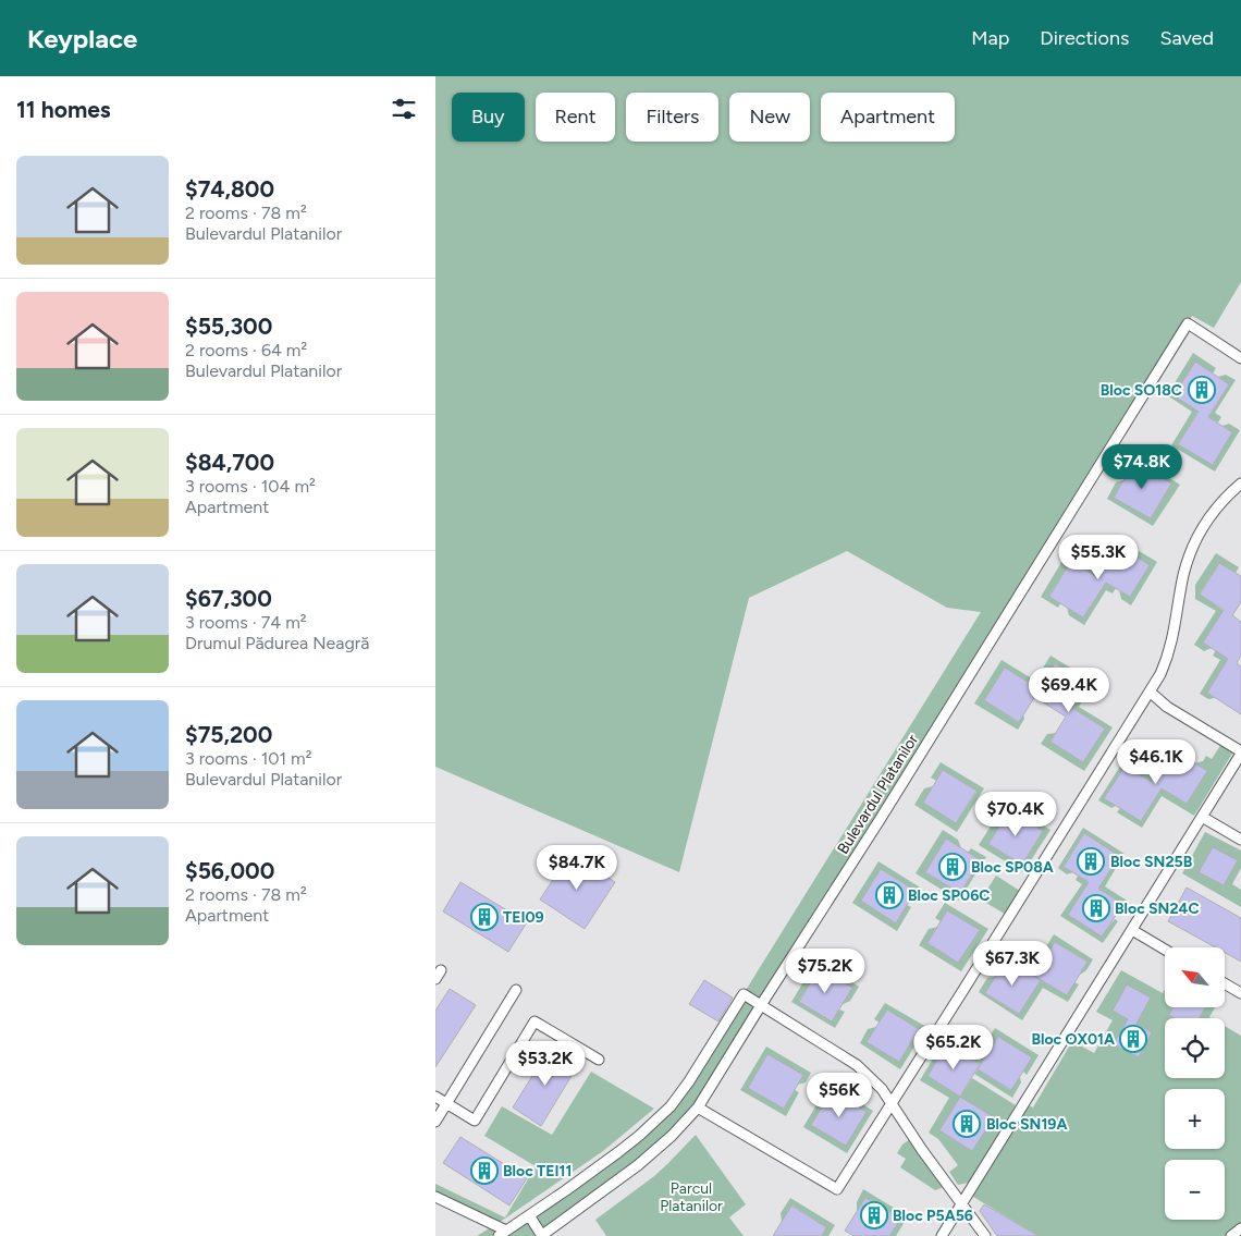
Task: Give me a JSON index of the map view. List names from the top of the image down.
{
  "streets": {
    "street": ["Bulevardul Platanilor"]
  },
  "parks": ["Parcul Platanilor"],
  "places": {
    "building": [
      "Bloc SO18C",
      "Bloc SN25B",
      "Bloc SP08A",
      "Bloc SP06C",
      "Bloc SN24C",
      "TEI09",
      "Bloc OX01A",
      "Bloc SN19A",
      "Bloc TEI11",
      "Bloc P5A56"
    ]
  },
  "north": "top left",
  "page": {
    "header": "Keyplace",
    "nav": ["Map", "Directions", "Saved"],
    "heading": "11 homes",
    "chip": [
      "Buy",
      "Rent",
      "Filters",
      "New",
      "Apartment"
    ],
    "list": [
      {
        "name": "$74,800",
        "note": "2 rooms · 78 m² · Bulevardul Platanilor"
      },
      {
        "name": "$55,300",
        "note": "2 rooms · 64 m² · Bulevardul Platanilor"
      },
      {
        "name": "$84,700",
        "note": "3 rooms · 104 m² · Apartment"
      },
      {
        "name": "$67,300",
        "note": "3 rooms · 74 m² · Drumul Pădurea Neagră"
      },
      {
        "name": "$75,200",
        "note": "3 rooms · 101 m² · Bulevardul Platanilor"
      },
      {
        "name": "$56,000",
        "note": "2 rooms · 78 m² · Apartment"
      }
    ],
    "price": [
      "$74.8K",
      "$55.3K",
      "$69.4K",
      "$46.1K",
      "$70.4K",
      "$84.7K",
      "$67.3K",
      "$75.2K",
      "$65.2K",
      "$53.2K",
      "$56K"
    ],
    "map_buttons": ["+", "−"]
  }
}
